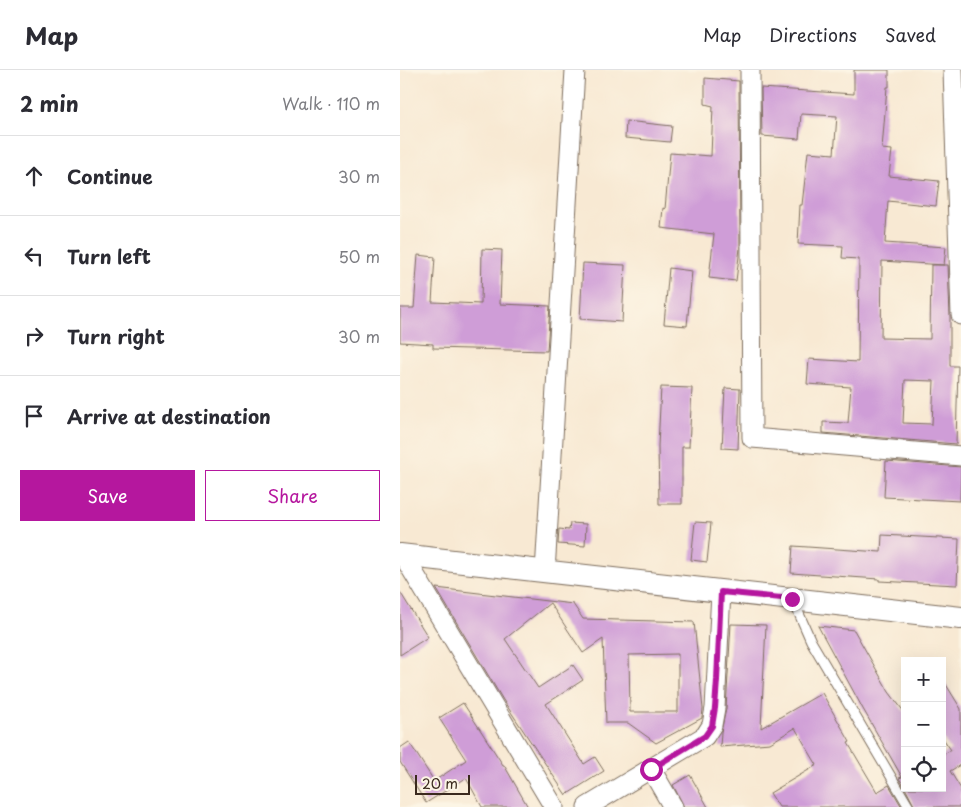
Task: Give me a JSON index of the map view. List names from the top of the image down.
{
  "scale_bar": "20 m",
  "page": {
    "header": "Map",
    "nav": ["Map", "Directions", "Saved"],
    "heading": ["2 min", "Walk · 110 m"],
    "list": [
      ["Continue", "30 m"],
      ["Turn left", "50 m"],
      ["Turn right", "30 m"],
      "Arrive at destination"
    ],
    "buttons": ["Save", "Share"],
    "map_buttons": ["+", "−"],
    "scale": "20 m"
  }
}
